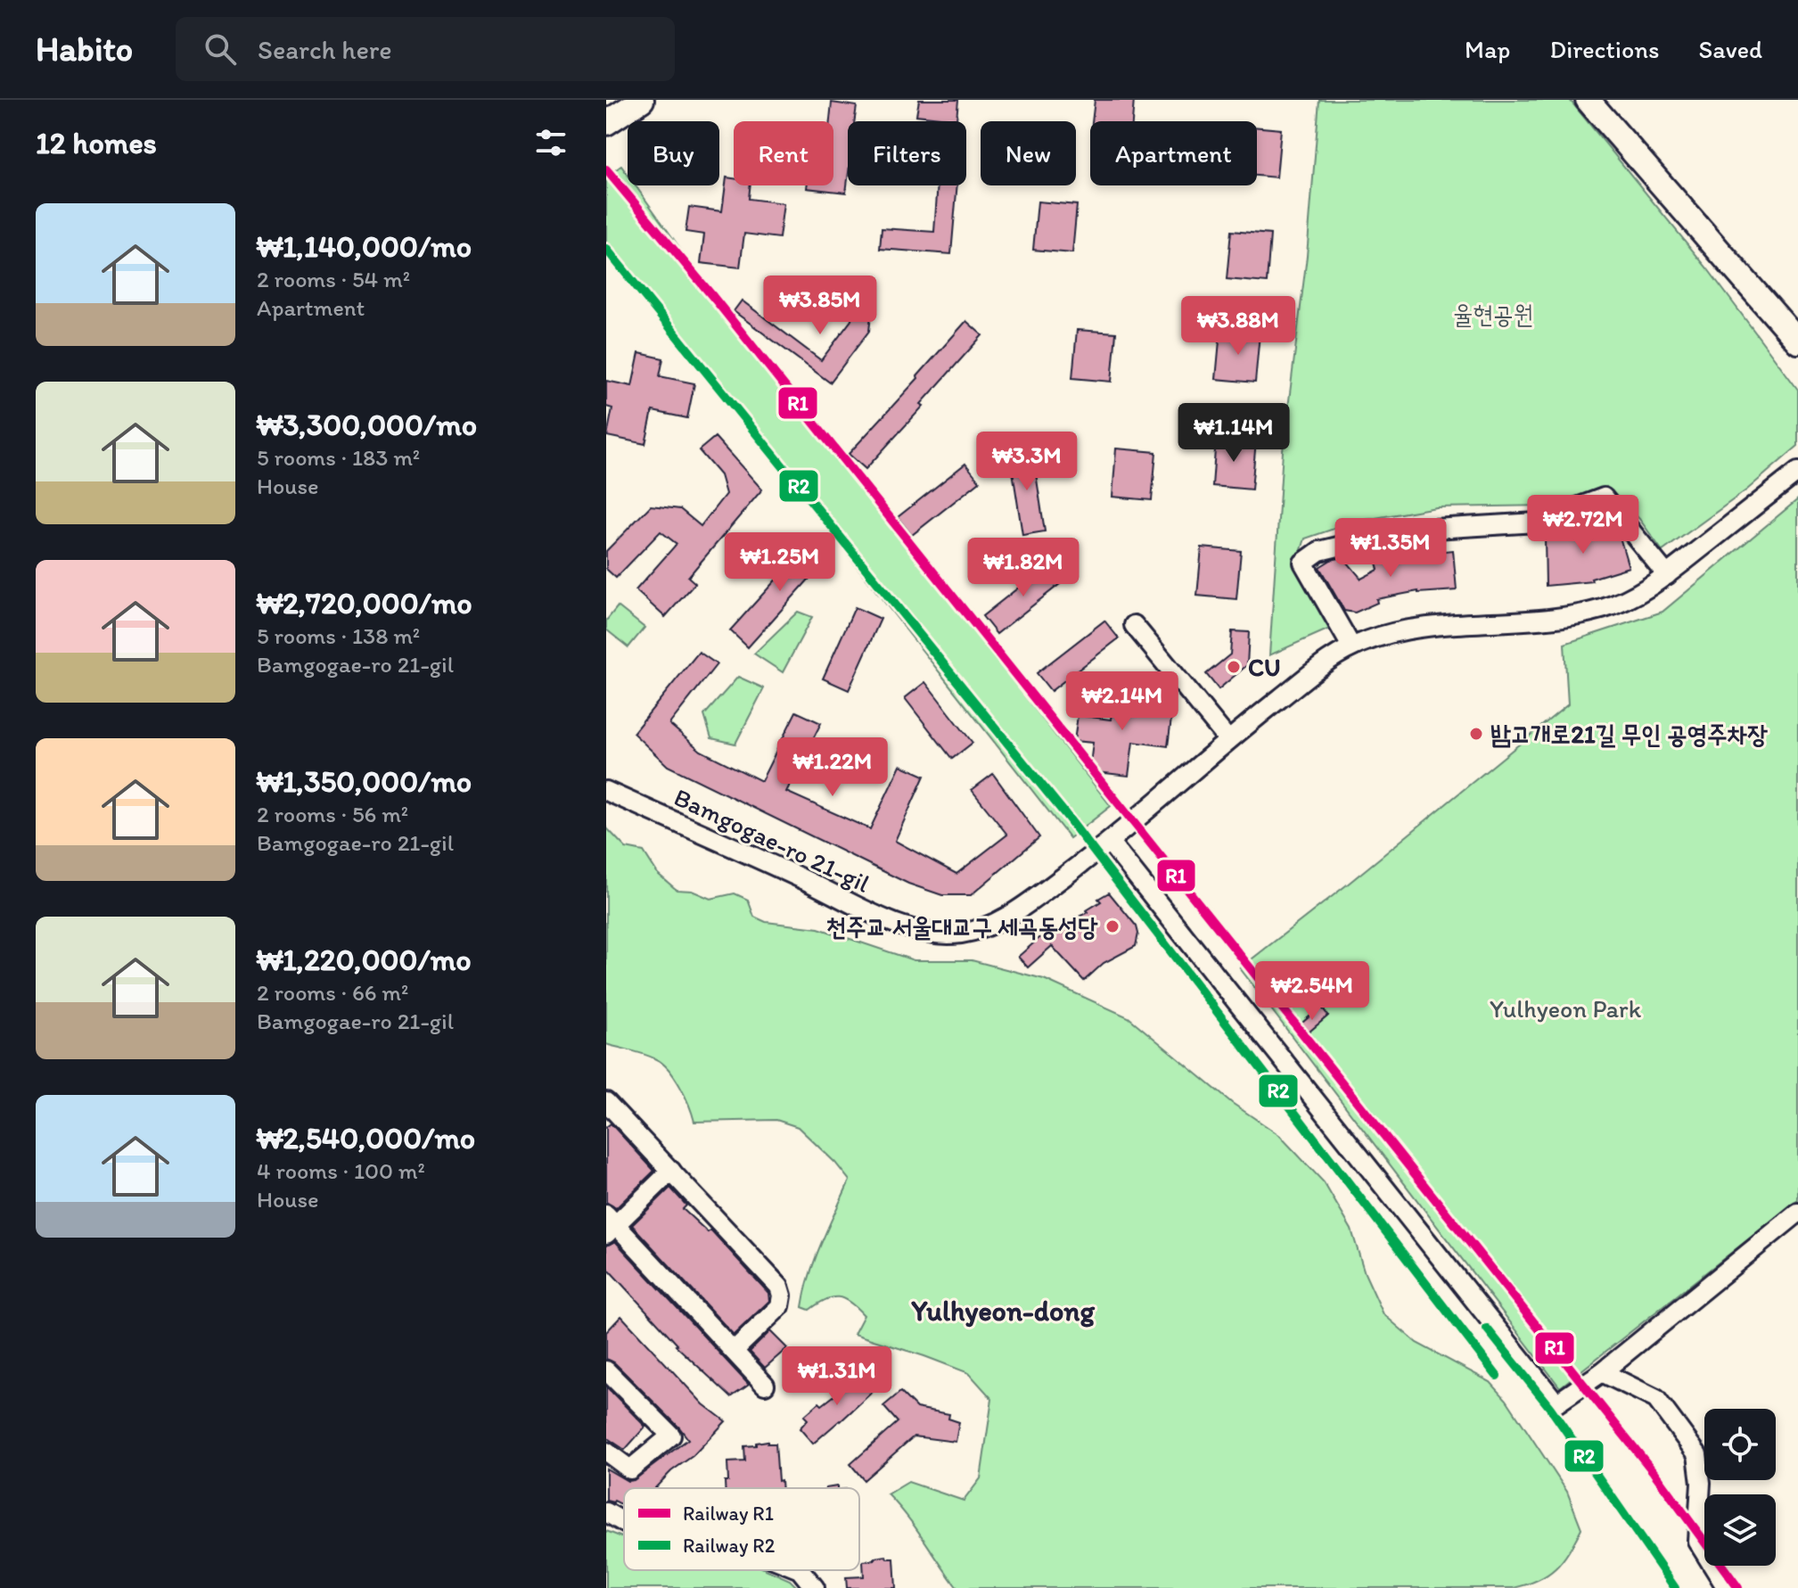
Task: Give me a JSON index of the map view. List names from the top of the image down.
{
  "streets": {
    "street": ["Bamgogae-ro 21-gil"]
  },
  "districts": ["Yulhyeon-dong"],
  "parks": ["율현공원", "Yulhyeon Park"],
  "places": ["CU", "밤고개로21길 무인 공영주차장", "천주교 서울대교구 세곡동성당"],
  "lines": ["rail line R1", "rail line R2"],
  "legend": ["Railway R1", "Railway R2"],
  "page": {
    "header": "Habito",
    "search": "Search here",
    "nav": ["Map", "Directions", "Saved"],
    "heading": "12 homes",
    "chip": [
      "Buy",
      "Rent",
      "Filters",
      "New",
      "Apartment"
    ],
    "list": [
      {
        "name": "₩1,140,000/mo",
        "note": "2 rooms · 54 m² · Apartment"
      },
      {
        "name": "₩3,300,000/mo",
        "note": "5 rooms · 183 m² · House"
      },
      {
        "name": "₩2,720,000/mo",
        "note": "5 rooms · 138 m² · Bamgogae-ro 21-gil"
      },
      {
        "name": "₩1,350,000/mo",
        "note": "2 rooms · 56 m² · Bamgogae-ro 21-gil"
      },
      {
        "name": "₩1,220,000/mo",
        "note": "2 rooms · 66 m² · Bamgogae-ro 21-gil"
      },
      {
        "name": "₩2,540,000/mo",
        "note": "4 rooms · 100 m² · House"
      }
    ],
    "price": [
      "₩3.85M",
      "₩3.88M",
      "₩1.14M",
      "₩3.3M",
      "₩2.72M",
      "₩1.35M",
      "₩1.25M",
      "₩1.82M",
      "₩2.14M",
      "₩1.22M",
      "₩2.54M",
      "₩1.31M"
    ]
  }
}
